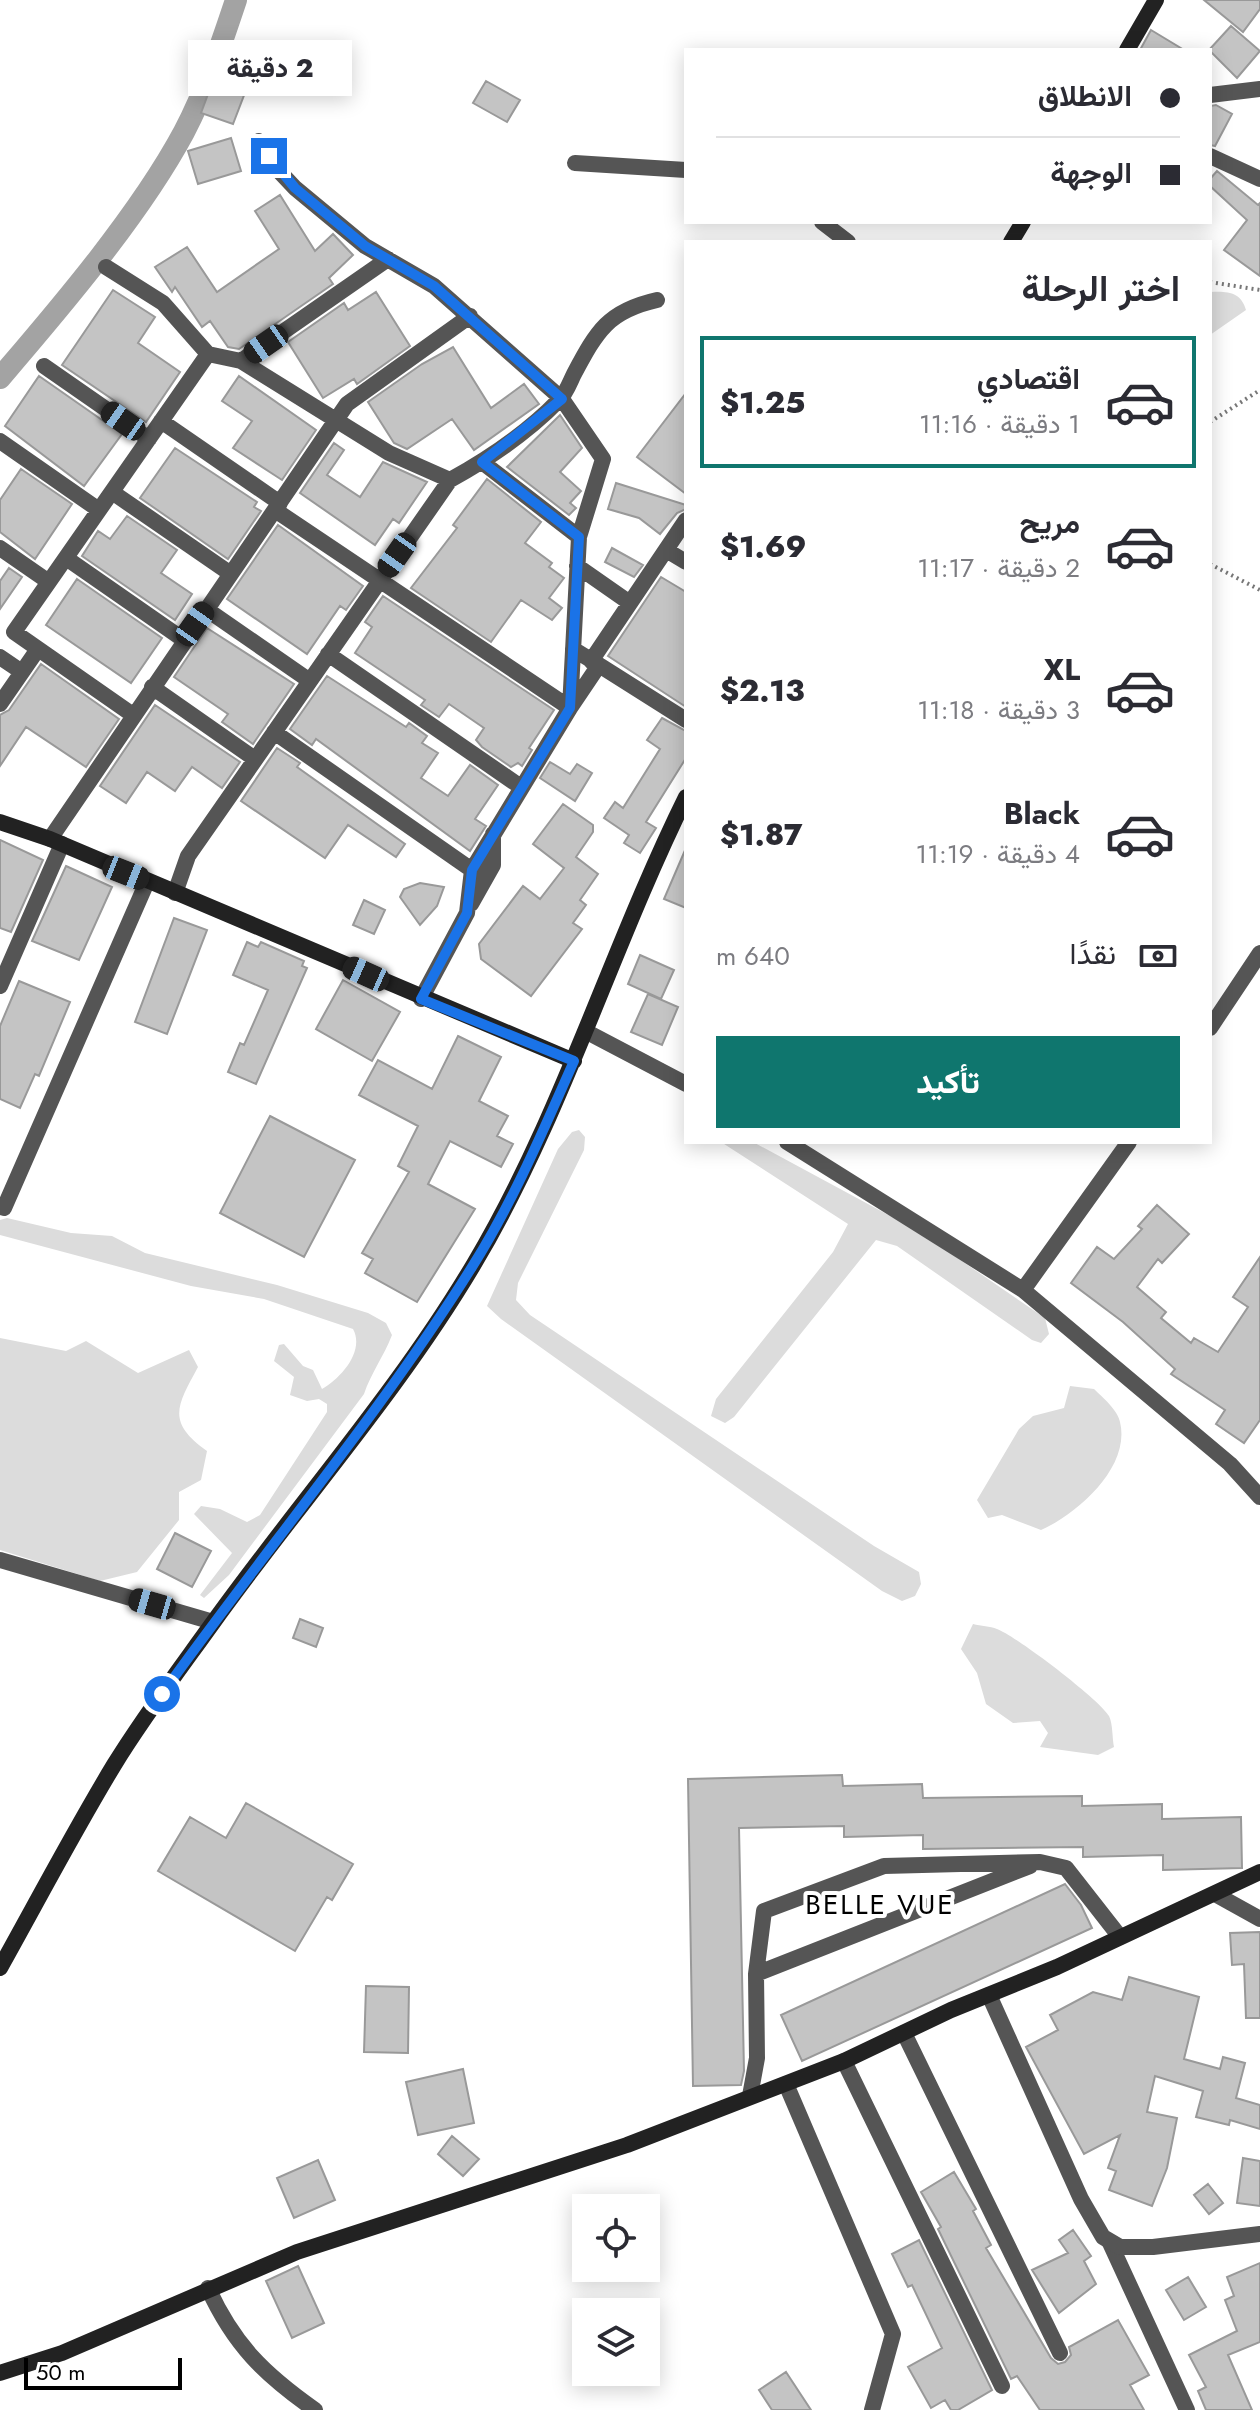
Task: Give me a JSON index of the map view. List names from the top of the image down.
{
  "districts": ["BELLE VUE"],
  "scale_bar": "50 m",
  "page": {
    "bubble": "2 دقيقة",
    "banner": ["الانطلاق", "الوجهة"],
    "heading": "اختر الرحلة",
    "list": [
      {
        "name": "اقتصادي",
        "note": "1 دقيقة · 11:16",
        "value": "$1.25"
      },
      {
        "name": "مريح",
        "note": "2 دقيقة · 11:17",
        "value": "$1.69"
      },
      {
        "name": "XL",
        "note": "3 دقيقة · 11:18",
        "value": "$2.13"
      },
      {
        "name": "Black",
        "note": "4 دقيقة · 11:19",
        "value": "$1.87"
      }
    ],
    "pay": ["نقدًا", "640 m"],
    "buttons": "تأكيد",
    "scale": "50 m"
  }
}
